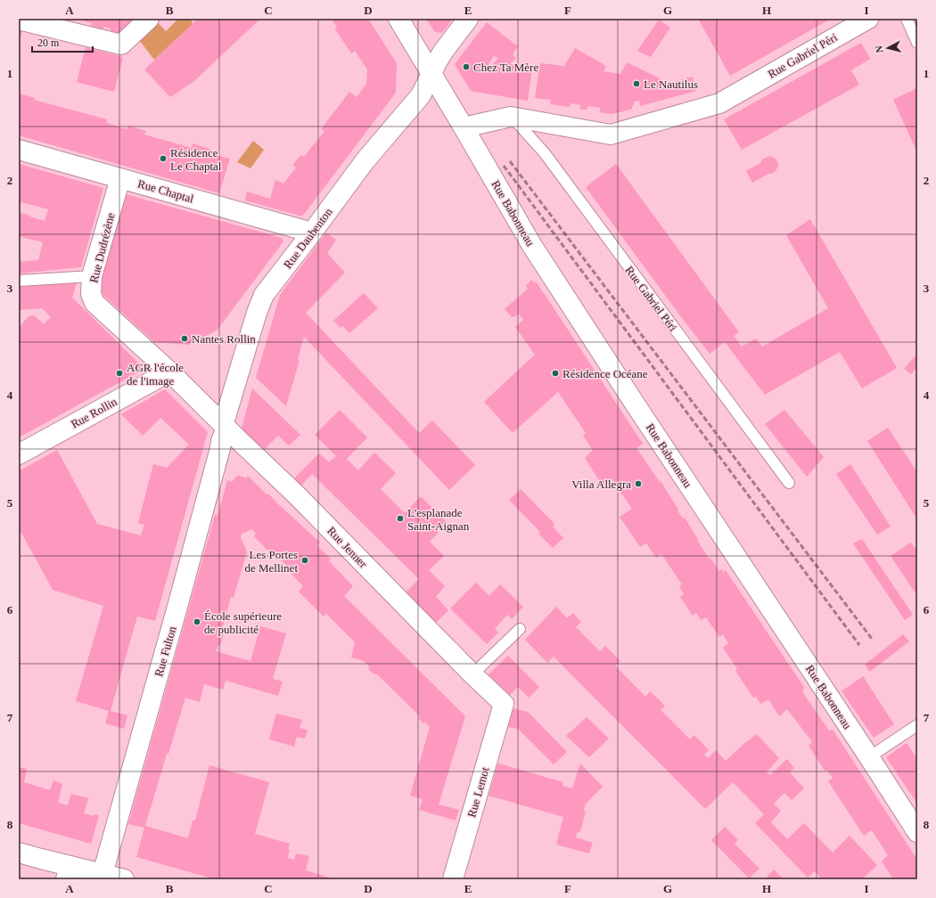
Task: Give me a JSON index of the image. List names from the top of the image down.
{
  "streets": {
    "street": [
      "Rue Gabriel Péri",
      "Rue Chaptal",
      "Rue Babonneau",
      "Rue Daubenton",
      "Rue Dudrézène",
      "Rue Rollin",
      "Rue Jenner",
      "Rue Fulton",
      "Rue Lemot"
    ]
  },
  "crossings": [
    ["Rue Gabriel Péri", "Rue Babonneau"],
    ["Rue Chaptal", "Rue Daubenton"],
    ["Rue Chaptal", "Rue Dudrézène"],
    ["Rue Babonneau", "Rue Daubenton"],
    ["Rue Daubenton", "Rue Dudrézène"],
    ["Rue Daubenton", "Rue Jenner"],
    ["Rue Daubenton", "Rue Fulton"],
    ["Rue Dudrézène", "Rue Rollin"],
    ["Rue Dudrézène", "Rue Jenner"],
    ["Rue Dudrézène", "Rue Fulton"],
    ["Rue Jenner", "Rue Fulton"],
    ["Rue Jenner", "Rue Lemot"]
  ],
  "places": [
    "Chez Ta Mère",
    "Le Nautilus",
    "Résidence Le Chaptal",
    "Nantes Rollin",
    "AGR l'école de l'image",
    "Résidence Océane",
    "Villa Allegra",
    "L'esplanade Saint-Aignan",
    "Les Portes de Mellinet",
    "École supérieure de publicité"
  ],
  "scale_bar": "20 m",
  "north": "left",
  "grid": {
    "columns": [
      "A",
      "B",
      "C",
      "D",
      "E",
      "F",
      "G",
      "H",
      "I"
    ],
    "rows": [
      "1",
      "2",
      "3",
      "4",
      "5",
      "6",
      "7",
      "8"
    ]
  }
}
